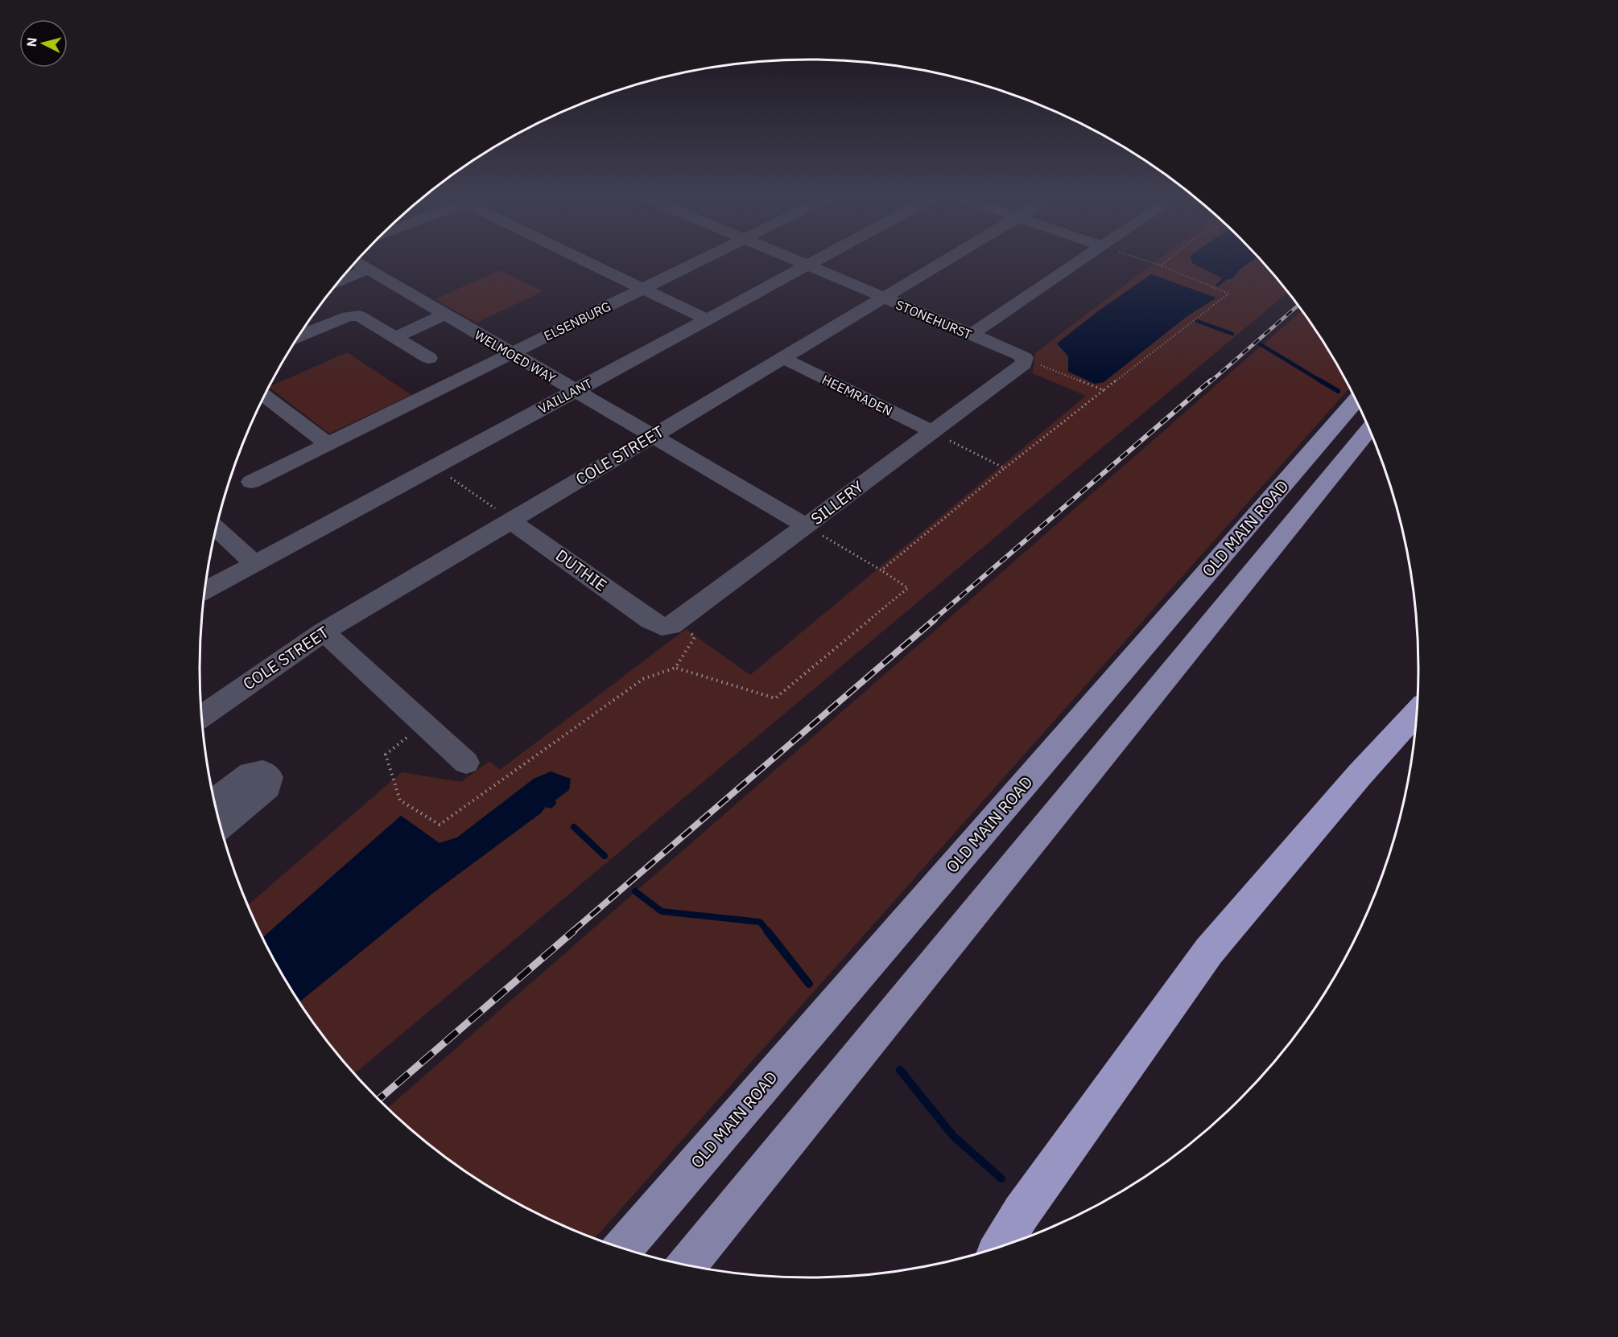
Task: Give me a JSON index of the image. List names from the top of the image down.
{
  "streets": {
    "main road": ["OLD MAIN ROAD"],
    "street": [
      "STONEHURST",
      "ELSENBURG",
      "WELMOED WAY",
      "HEEMRADEN",
      "VAILLANT",
      "COLE STREET",
      "SILLERY",
      "DUTHIE"
    ]
  },
  "crossings": [
    ["STONEHURST", "VAILLANT"],
    ["STONEHURST", "COLE STREET"],
    ["STONEHURST", "SILLERY"],
    ["ELSENBURG", "WELMOED WAY"],
    ["WELMOED WAY", "VAILLANT"],
    ["WELMOED WAY", "COLE STREET"],
    ["WELMOED WAY", "SILLERY"],
    ["HEEMRADEN", "COLE STREET"],
    ["HEEMRADEN", "SILLERY"],
    ["COLE STREET", "DUTHIE"],
    ["SILLERY", "DUTHIE"]
  ],
  "north": "left"
}
